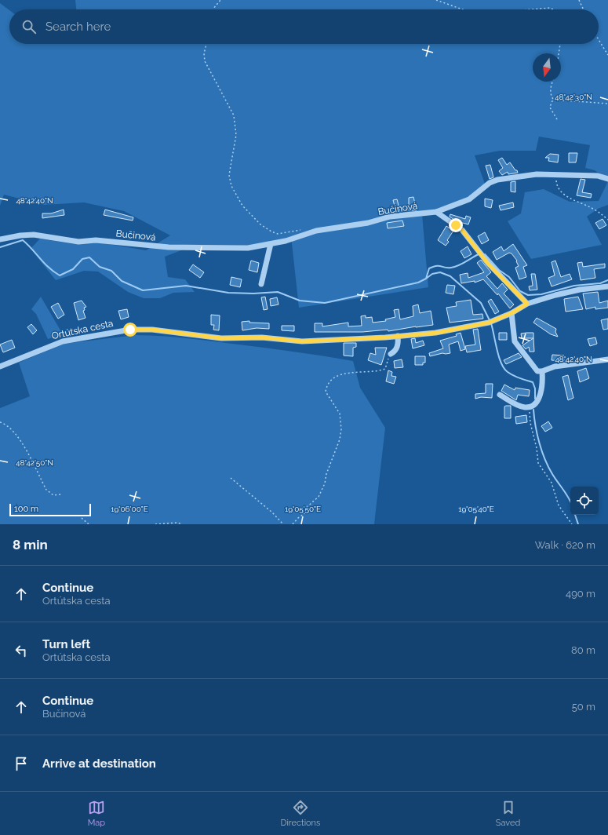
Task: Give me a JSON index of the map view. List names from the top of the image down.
{
  "streets": {
    "street": ["Bučinová", "Ortútska cesta"]
  },
  "scale_bar": "100 m",
  "north": "bottom",
  "page": {
    "search": "Search here",
    "scale": "100 m",
    "heading": ["8 min", "Walk · 620 m"],
    "list": [
      ["Continue", "Ortútska cesta", "490 m"],
      ["Turn left", "Ortútska cesta", "80 m"],
      ["Continue", "Bučinová", "50 m"],
      "Arrive at destination"
    ],
    "nav": ["Map", "Directions", "Saved"]
  },
  "coordinates": [
    "48°42'30\"N",
    "48°42'40\"N",
    "48°42'50\"N",
    "19°06'00\"E",
    "19°05'50\"E",
    "19°05'40\"E"
  ]
}
